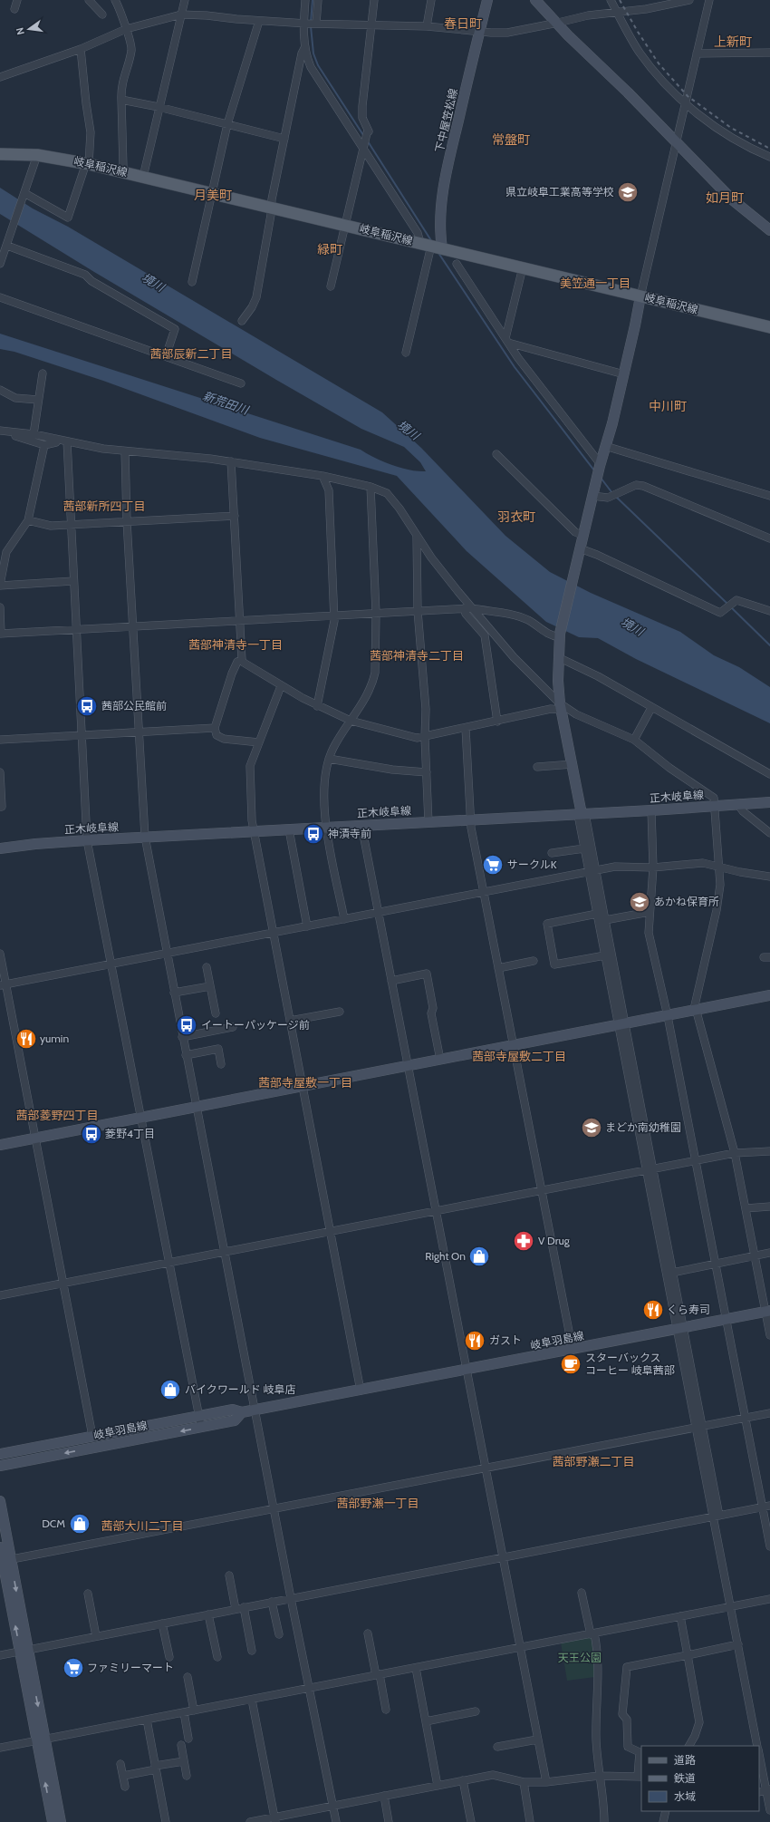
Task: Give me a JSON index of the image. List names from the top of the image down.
{
  "streets": {
    "main road": ["岐阜稲沢線"],
    "street": ["下中屋笠松線", "正木岐阜線", "岐阜羽島線"]
  },
  "crossings": [
    ["下中屋笠松線", "岐阜稲沢線"]
  ],
  "districts": [
    "春日町",
    "上新町",
    "常盤町",
    "月美町",
    "如月町",
    "緑町",
    "美笠通一丁目",
    "茜部辰新二丁目",
    "中川町",
    "茜部新所四丁目",
    "羽衣町",
    "茜部神清寺一丁目",
    "茜部神清寺二丁目",
    "茜部寺屋敷二丁目",
    "茜部寺屋敷一丁目",
    "茜部菱野四丁目",
    "茜部野瀬二丁目",
    "茜部野瀬一丁目",
    "茜部大川二丁目"
  ],
  "water": ["境川", "新荒田川"],
  "parks": ["天王公園"],
  "places": {
    "school or university": ["県立岐阜工業高等学校", "あかね保育所", "まどか南幼稚園"],
    "bus stop": [
      "茜部公民館前",
      "神漬寺前",
      "イートーパッケージ前",
      "菱野4丁目"
    ],
    "supermarket": ["サークルK", "ファミリーマート"],
    "restaurant": ["yumin", "くら寿司", "ガスト"],
    "pharmacy": ["V Drug"],
    "shop": ["Right On", "バイクワールド 岐阜店", "DCM"],
    "cafe": ["スターバックス コーヒー 岐阜茜部"]
  },
  "legend": ["道路", "鉄道", "水域"],
  "north": "left"
}
